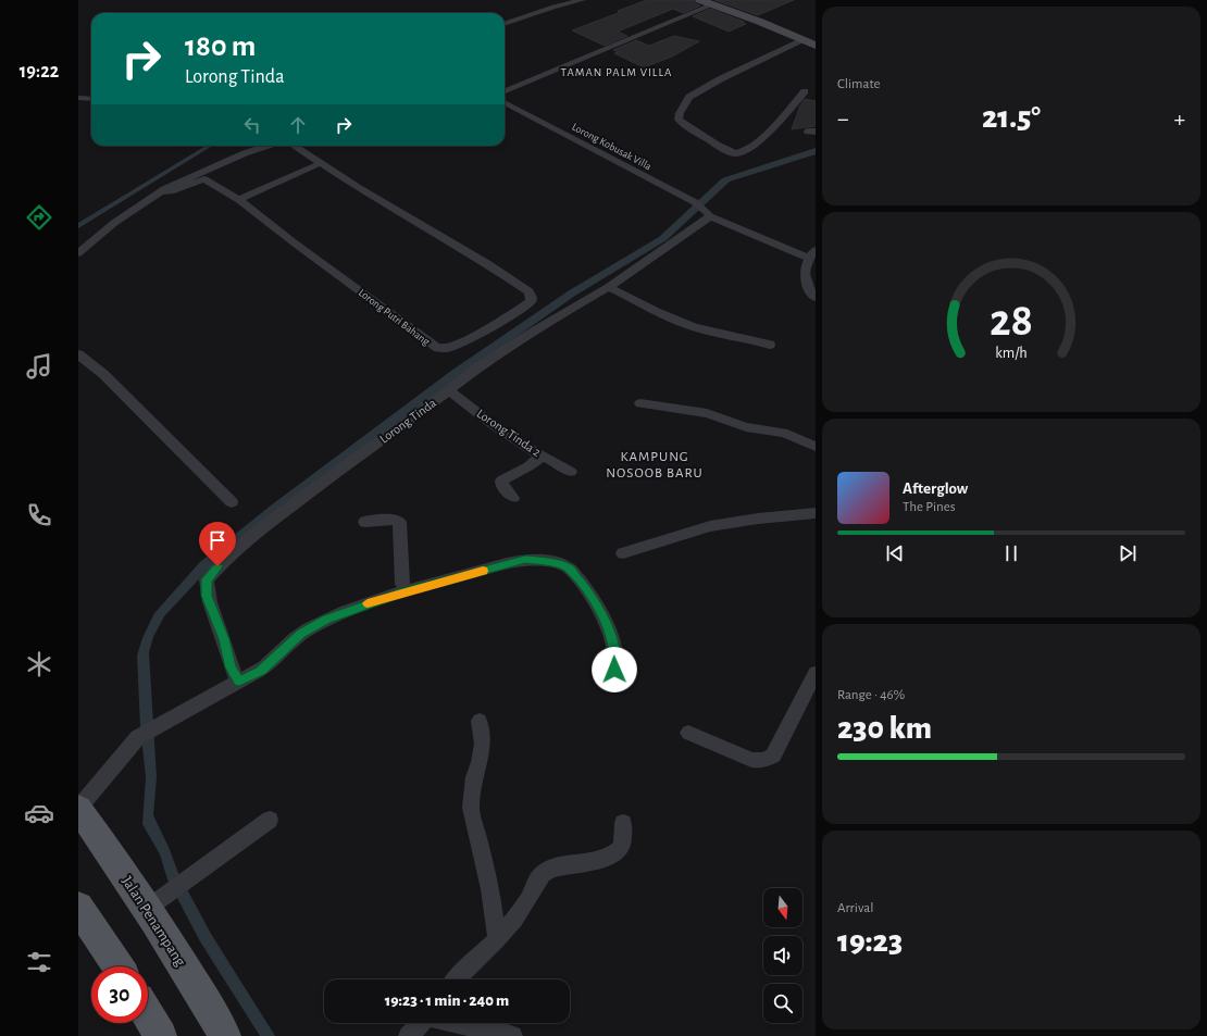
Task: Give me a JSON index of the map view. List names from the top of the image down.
{
  "streets": {
    "main road": ["Jalan Penampang"],
    "street": [
      "Lorong Kobusak Villa",
      "Lorong Putri Bahang",
      "Lorong Tinda",
      "Lorong Tinda 2"
    ]
  },
  "crossings": [
    ["Lorong Kobusak Villa", "Lorong Tinda"],
    ["Lorong Tinda", "Lorong Tinda 2"]
  ],
  "districts": ["TAMAN PALM VILLA", "KAMPUNG NOSOOB BARU"],
  "north": "bottom",
  "page": {
    "tabs": "19:22",
    "tile": [
      "Climate",
      ["Range · 46%", "230 km"],
      ["Arrival", "19:23"]
    ],
    "turn": ["180 m", "Lorong Tinda"],
    "heat": ["−", "21.5°", "+"],
    "song": ["Afterglow", "The Pines"],
    "limit": "30",
    "trip": "19:23 · 1 min · 240 m",
    "gauge": ["28", "km/h"]
  }
}
